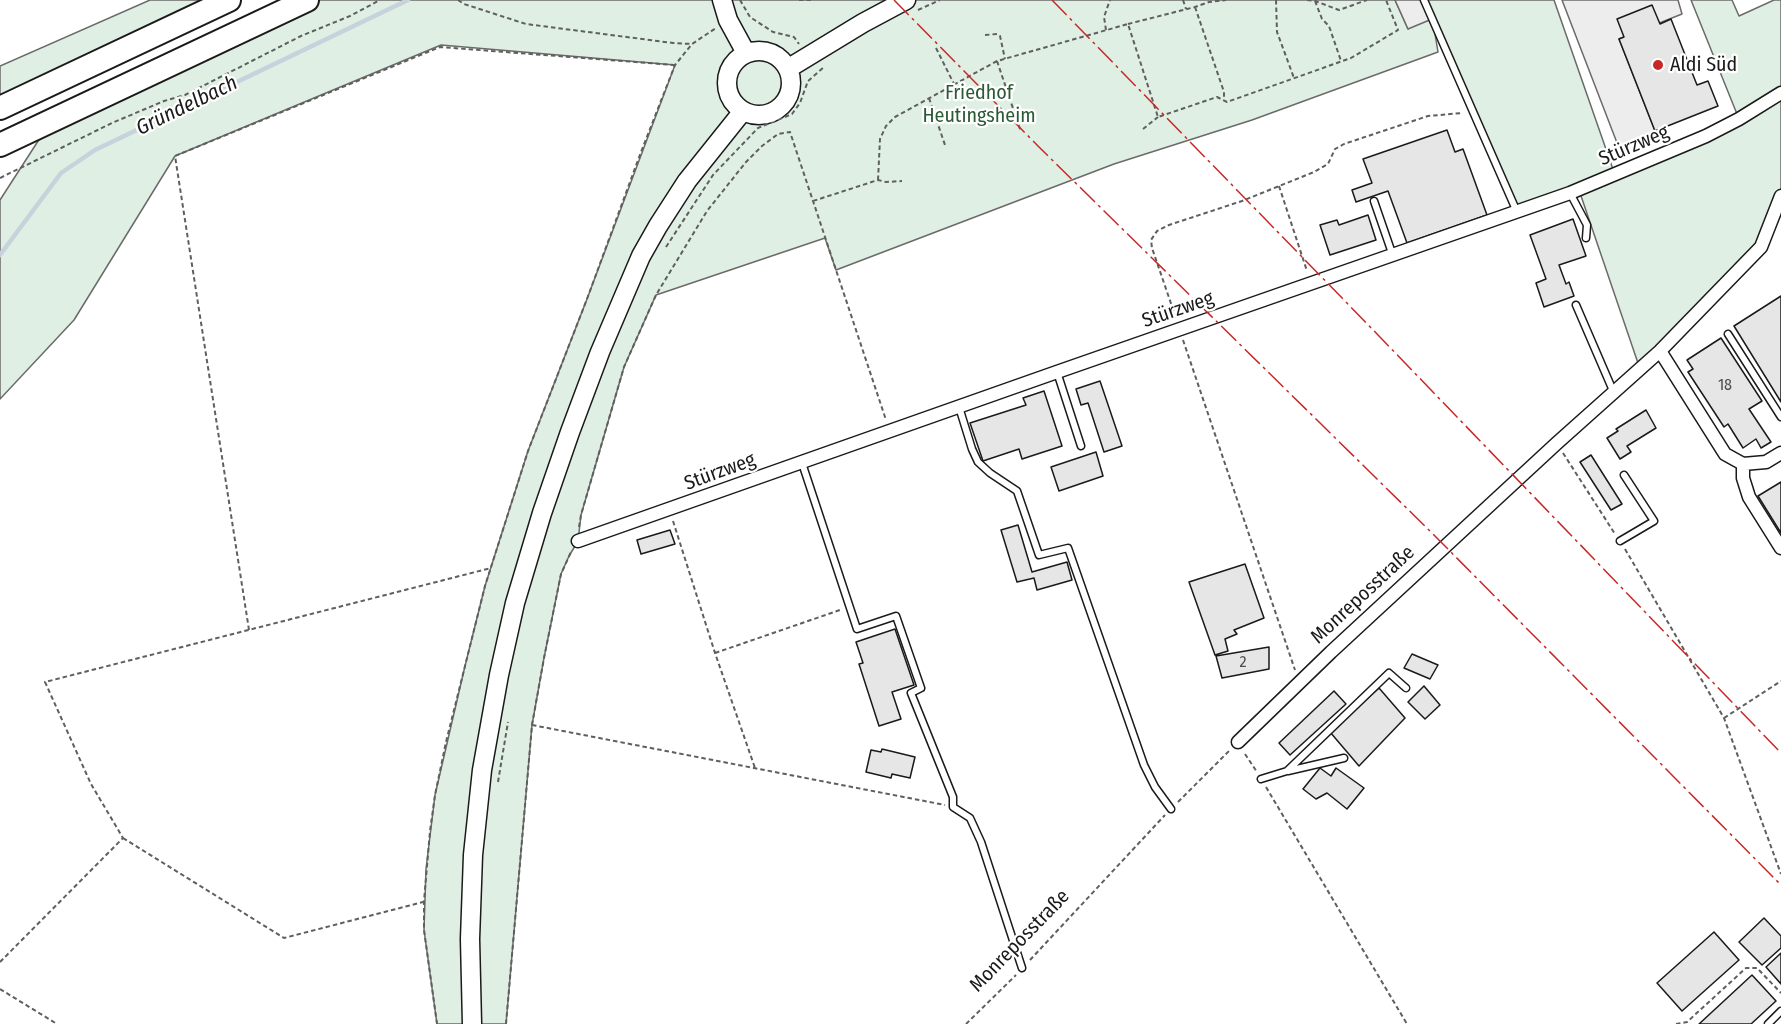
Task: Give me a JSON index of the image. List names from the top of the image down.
{
  "streets": {
    "street": ["Stürzweg", "Monreposstraße"]
  },
  "water": ["Gründelbach"],
  "parks": ["Friedhof Heutingsheim"],
  "places": ["Aldi Süd"],
  "house_numbers": ["18", "2"]
}
